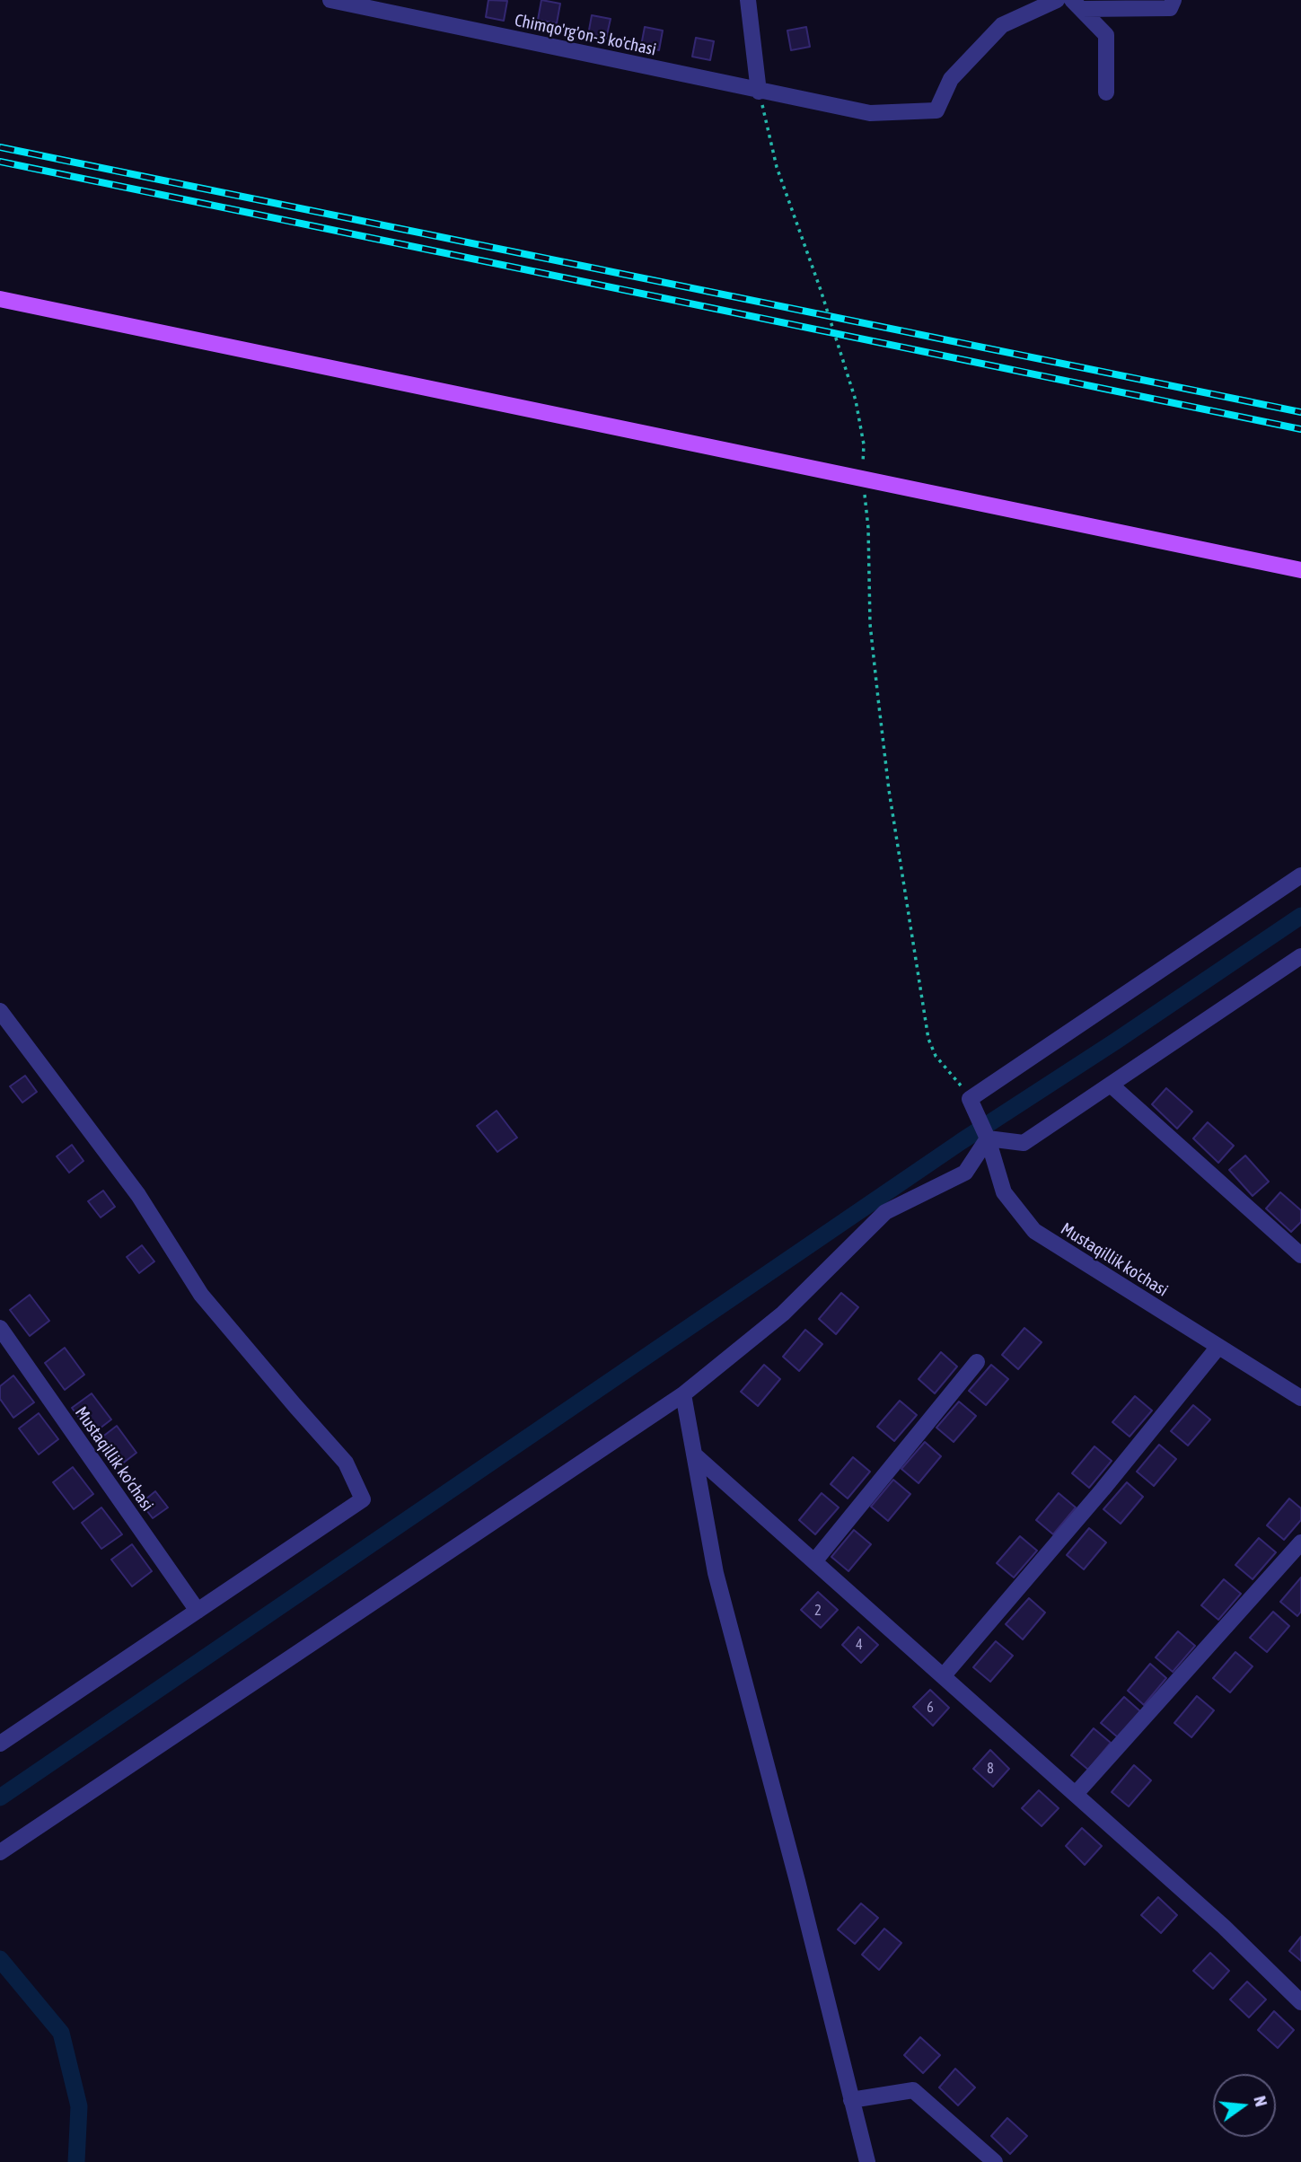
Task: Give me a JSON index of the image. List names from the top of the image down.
{
  "streets": {
    "street": ["Chimqo'rg'on-3 ko'chasi", "Mustaqillik ko'chasi"]
  },
  "house_numbers": [
    "2",
    "4",
    "6",
    "8"
  ],
  "north": "right"
}
